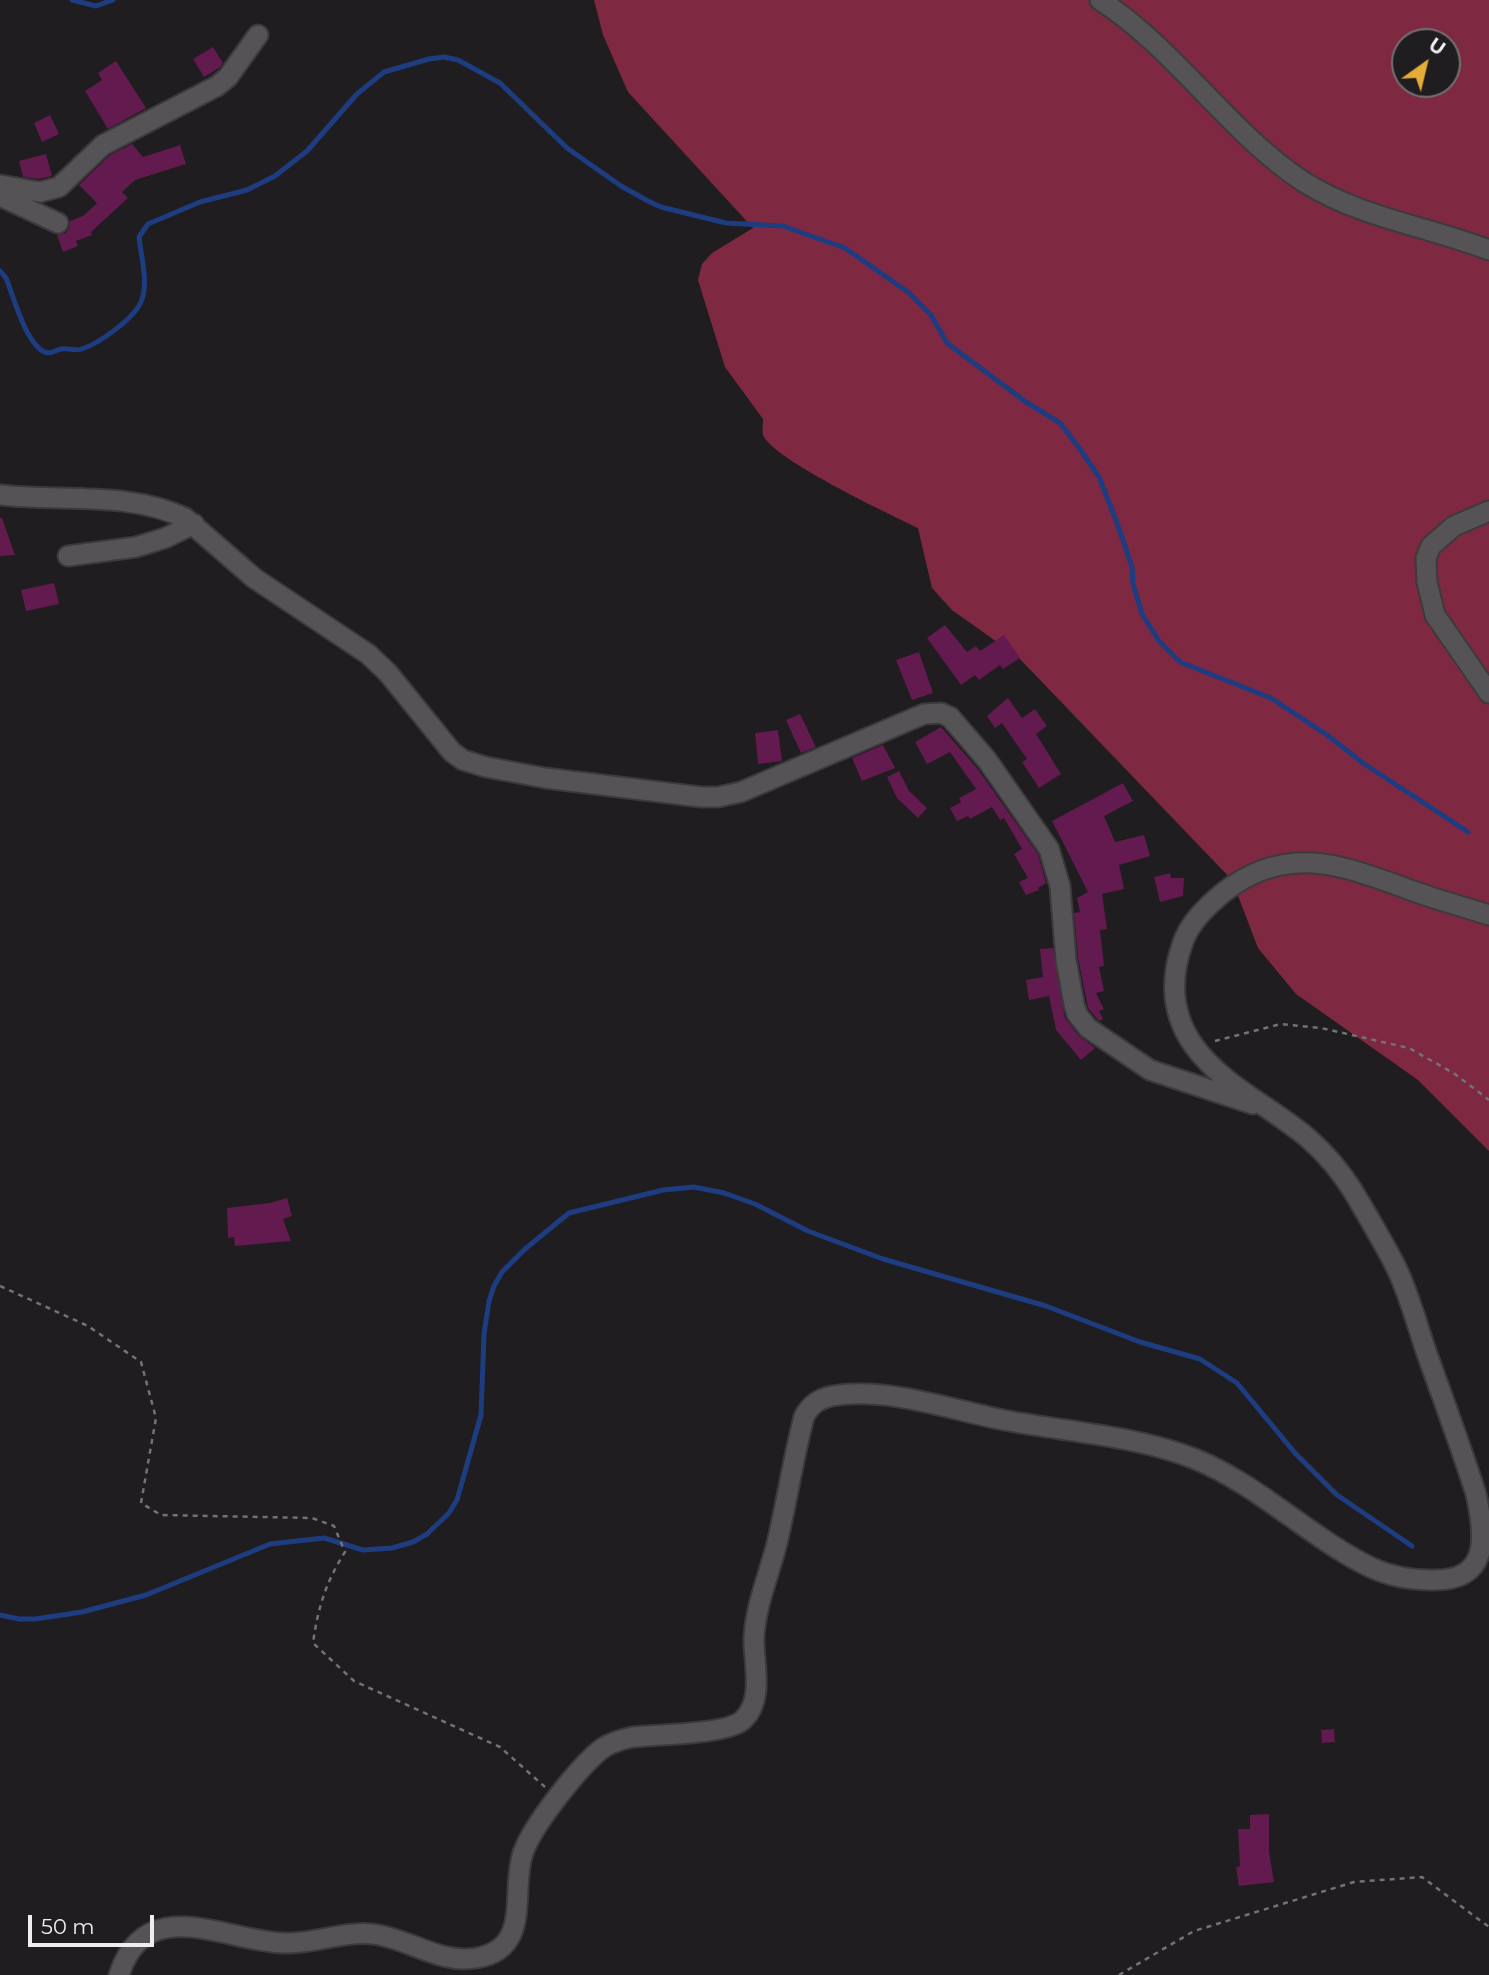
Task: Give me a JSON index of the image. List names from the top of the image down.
{
  "scale_bar": "50 m",
  "north": "top right"
}
